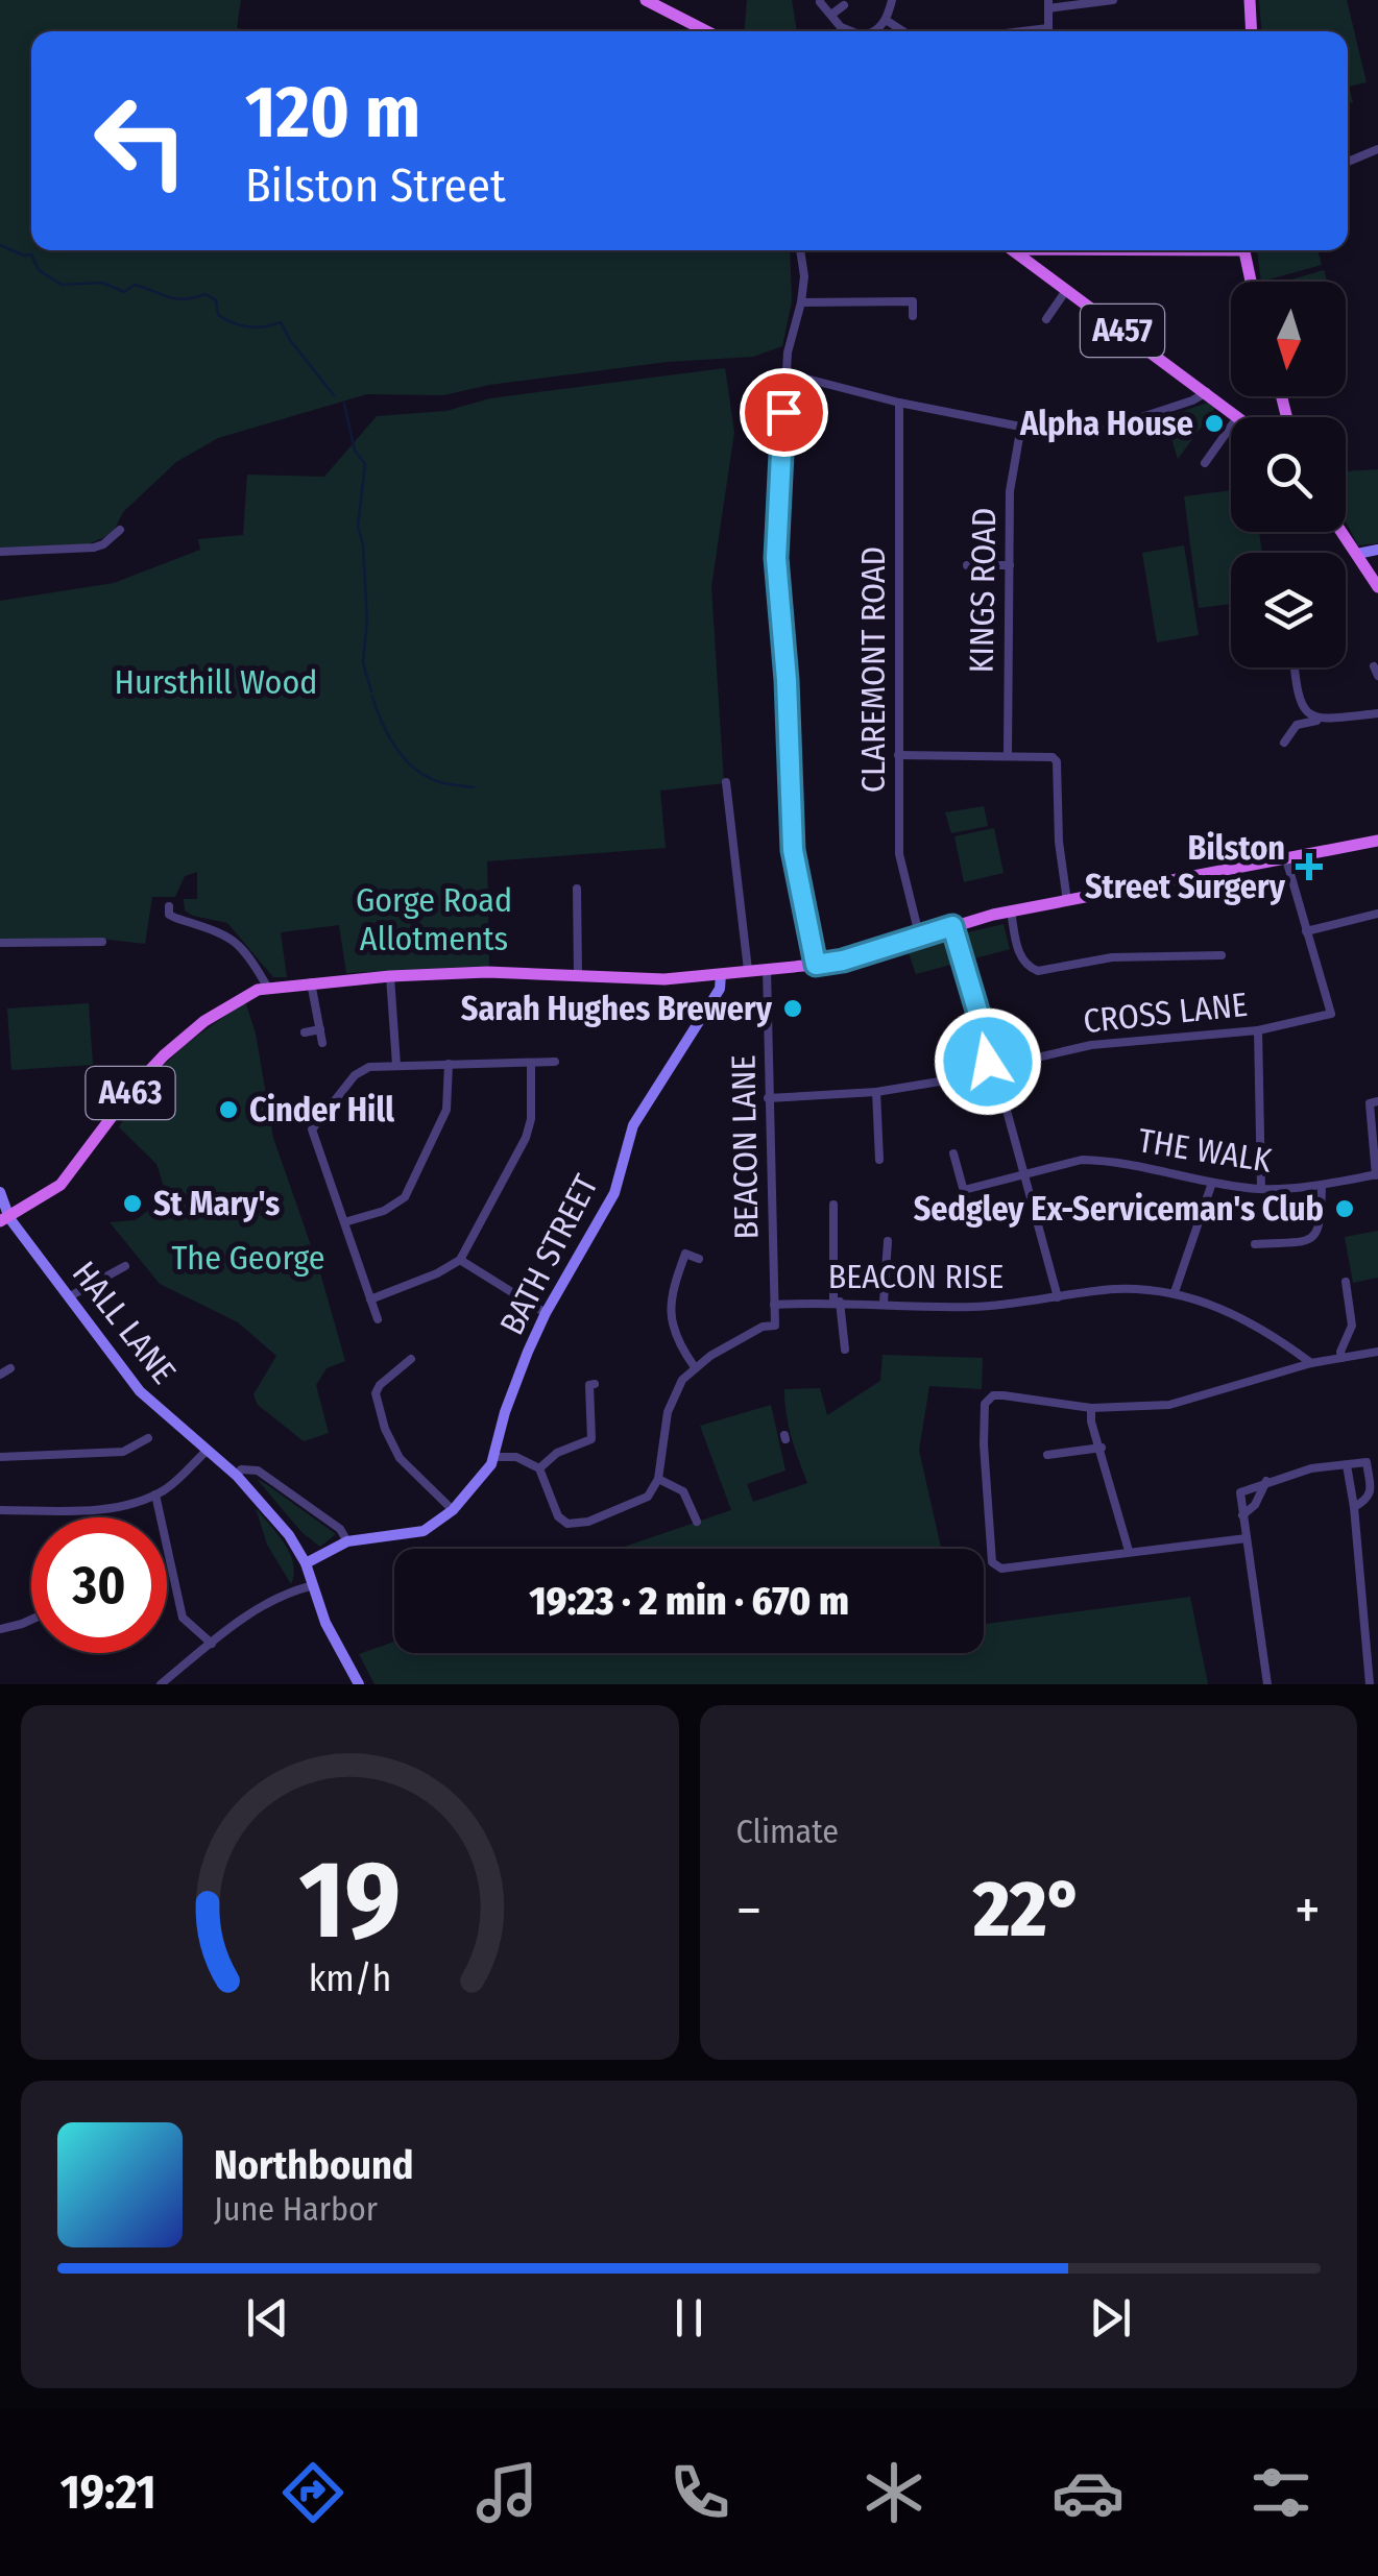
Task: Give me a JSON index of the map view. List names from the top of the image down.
{
  "streets": {
    "main road": ["A457", "A463"],
    "street": [
      "KINGS ROAD",
      "CLAREMONT ROAD",
      "CROSS LANE",
      "BEACON LANE",
      "THE WALK",
      "BATH STREET",
      "BEACON RISE",
      "HALL LANE"
    ]
  },
  "crossings": [
    ["CLAREMONT ROAD", "A463"],
    ["A463", "BEACON LANE"],
    ["A463", "BATH STREET"],
    ["A463", "HALL LANE"],
    ["BEACON LANE", "BEACON RISE"]
  ],
  "parks": ["Hursthill Wood", "Gorge Road Allotments", "The George"],
  "places": {
    "other": [
      "Alpha House",
      "Sarah Hughes Brewery",
      "Cinder Hill",
      "St Mary's",
      "Sedgley Ex-Serviceman's Club"
    ],
    "health": ["Bilston Street Surgery"]
  },
  "north": "bottom",
  "page": {
    "turn": ["120 m", "Bilston Street"],
    "limit": "30",
    "trip": "19:23 · 2 min · 670 m",
    "tile": "Climate",
    "heat": ["−", "22°", "+"],
    "song": ["Northbound", "June Harbor"],
    "tabs": "19:21",
    "gauge": ["19", "km/h"]
  }
}
